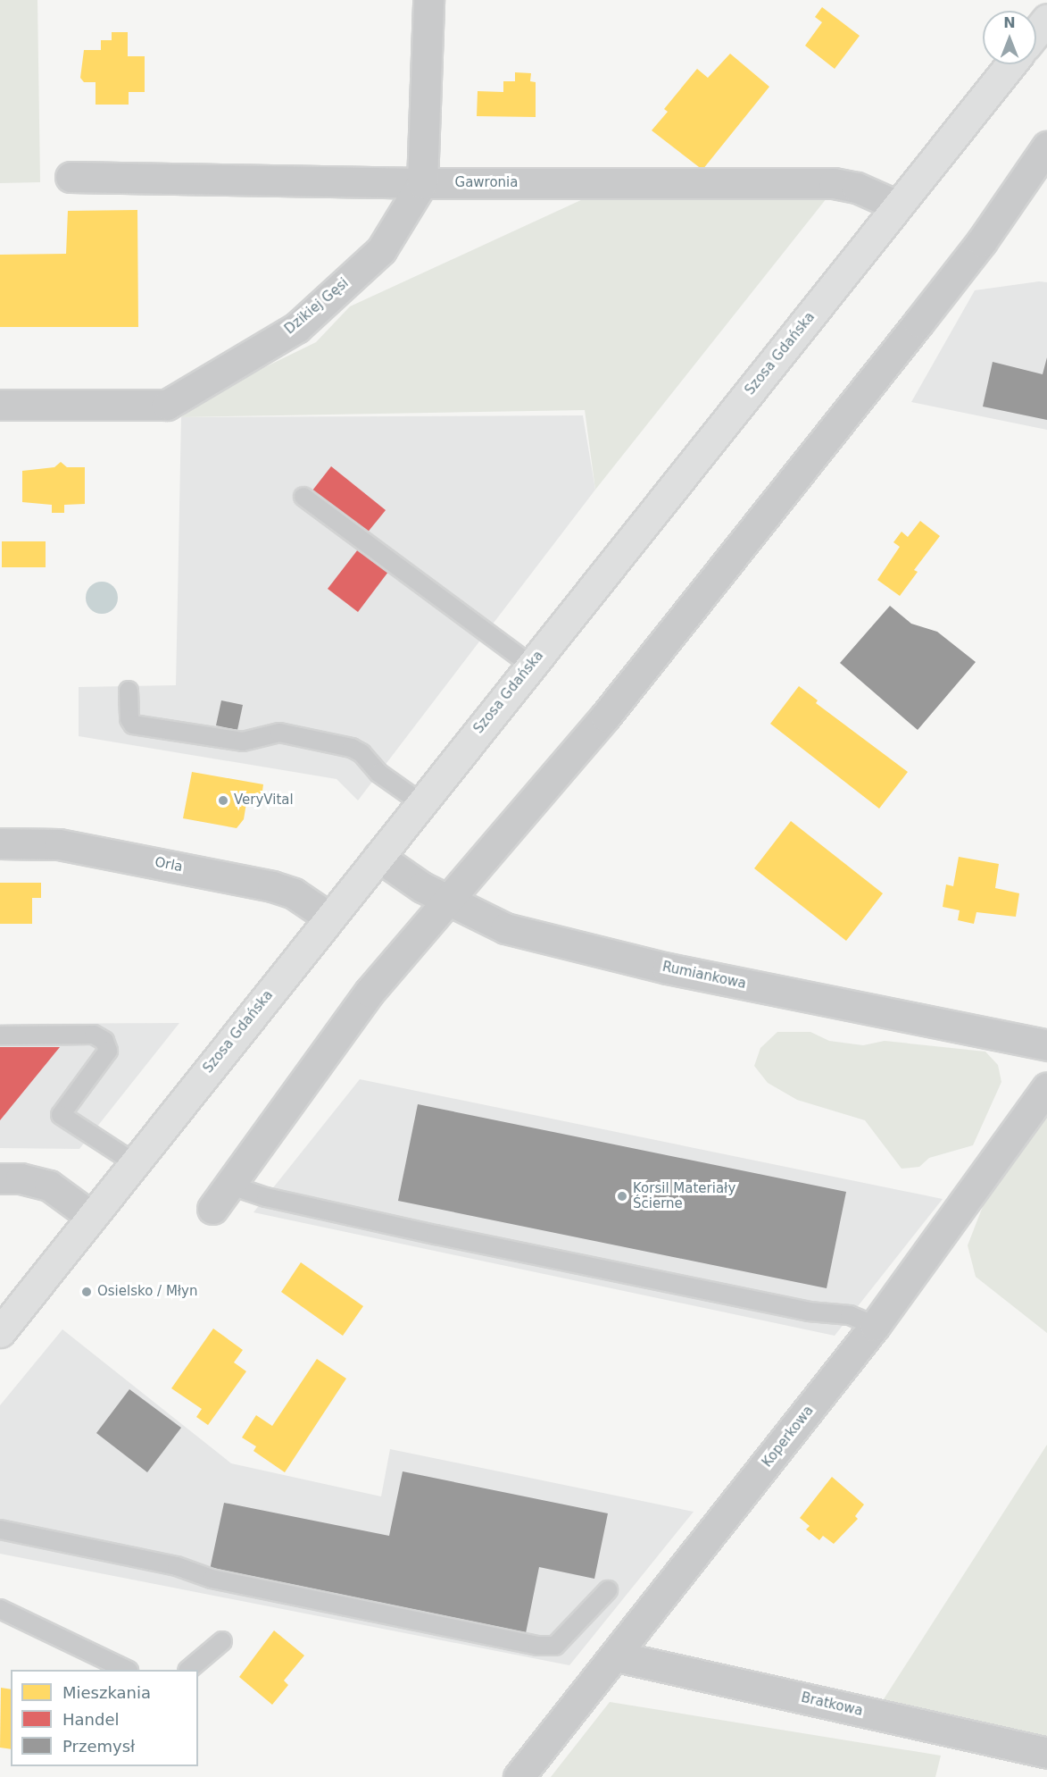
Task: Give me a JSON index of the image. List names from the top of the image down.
{
  "streets": {
    "main road": ["Szosa Gdańska"],
    "street": [
      "Gawronia",
      "Dzikiej Gęsi",
      "Orla",
      "Rumiankowa",
      "Koperkowa",
      "Bratkowa"
    ]
  },
  "crossings": [
    ["Gawronia", "Dzikiej Gęsi"],
    ["Gawronia", "Szosa Gdańska"],
    ["Szosa Gdańska", "Orla"],
    ["Szosa Gdańska", "Rumiankowa"],
    ["Koperkowa", "Bratkowa"]
  ],
  "places": ["VeryVital", "Korsil Materiały Ścierne", "Osielsko / Młyn"],
  "legend": ["Mieszkania", "Handel", "Przemysł"],
  "north": "top"
}
